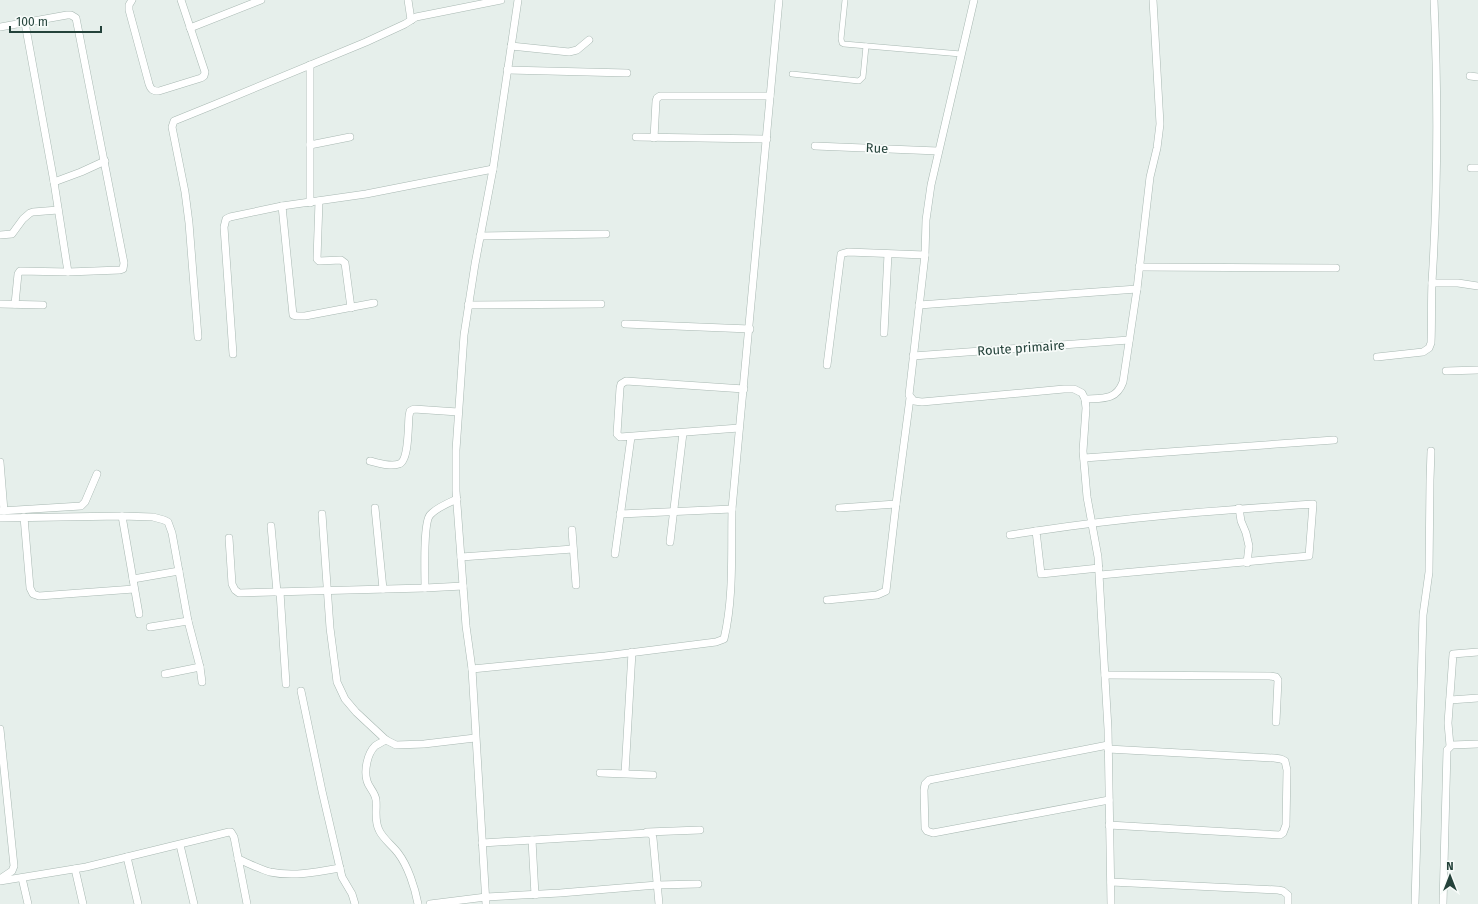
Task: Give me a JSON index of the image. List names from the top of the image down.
{
  "streets": {
    "street": ["Rue", "Route primaire"]
  },
  "scale_bar": "100 m",
  "north": "top"
}
